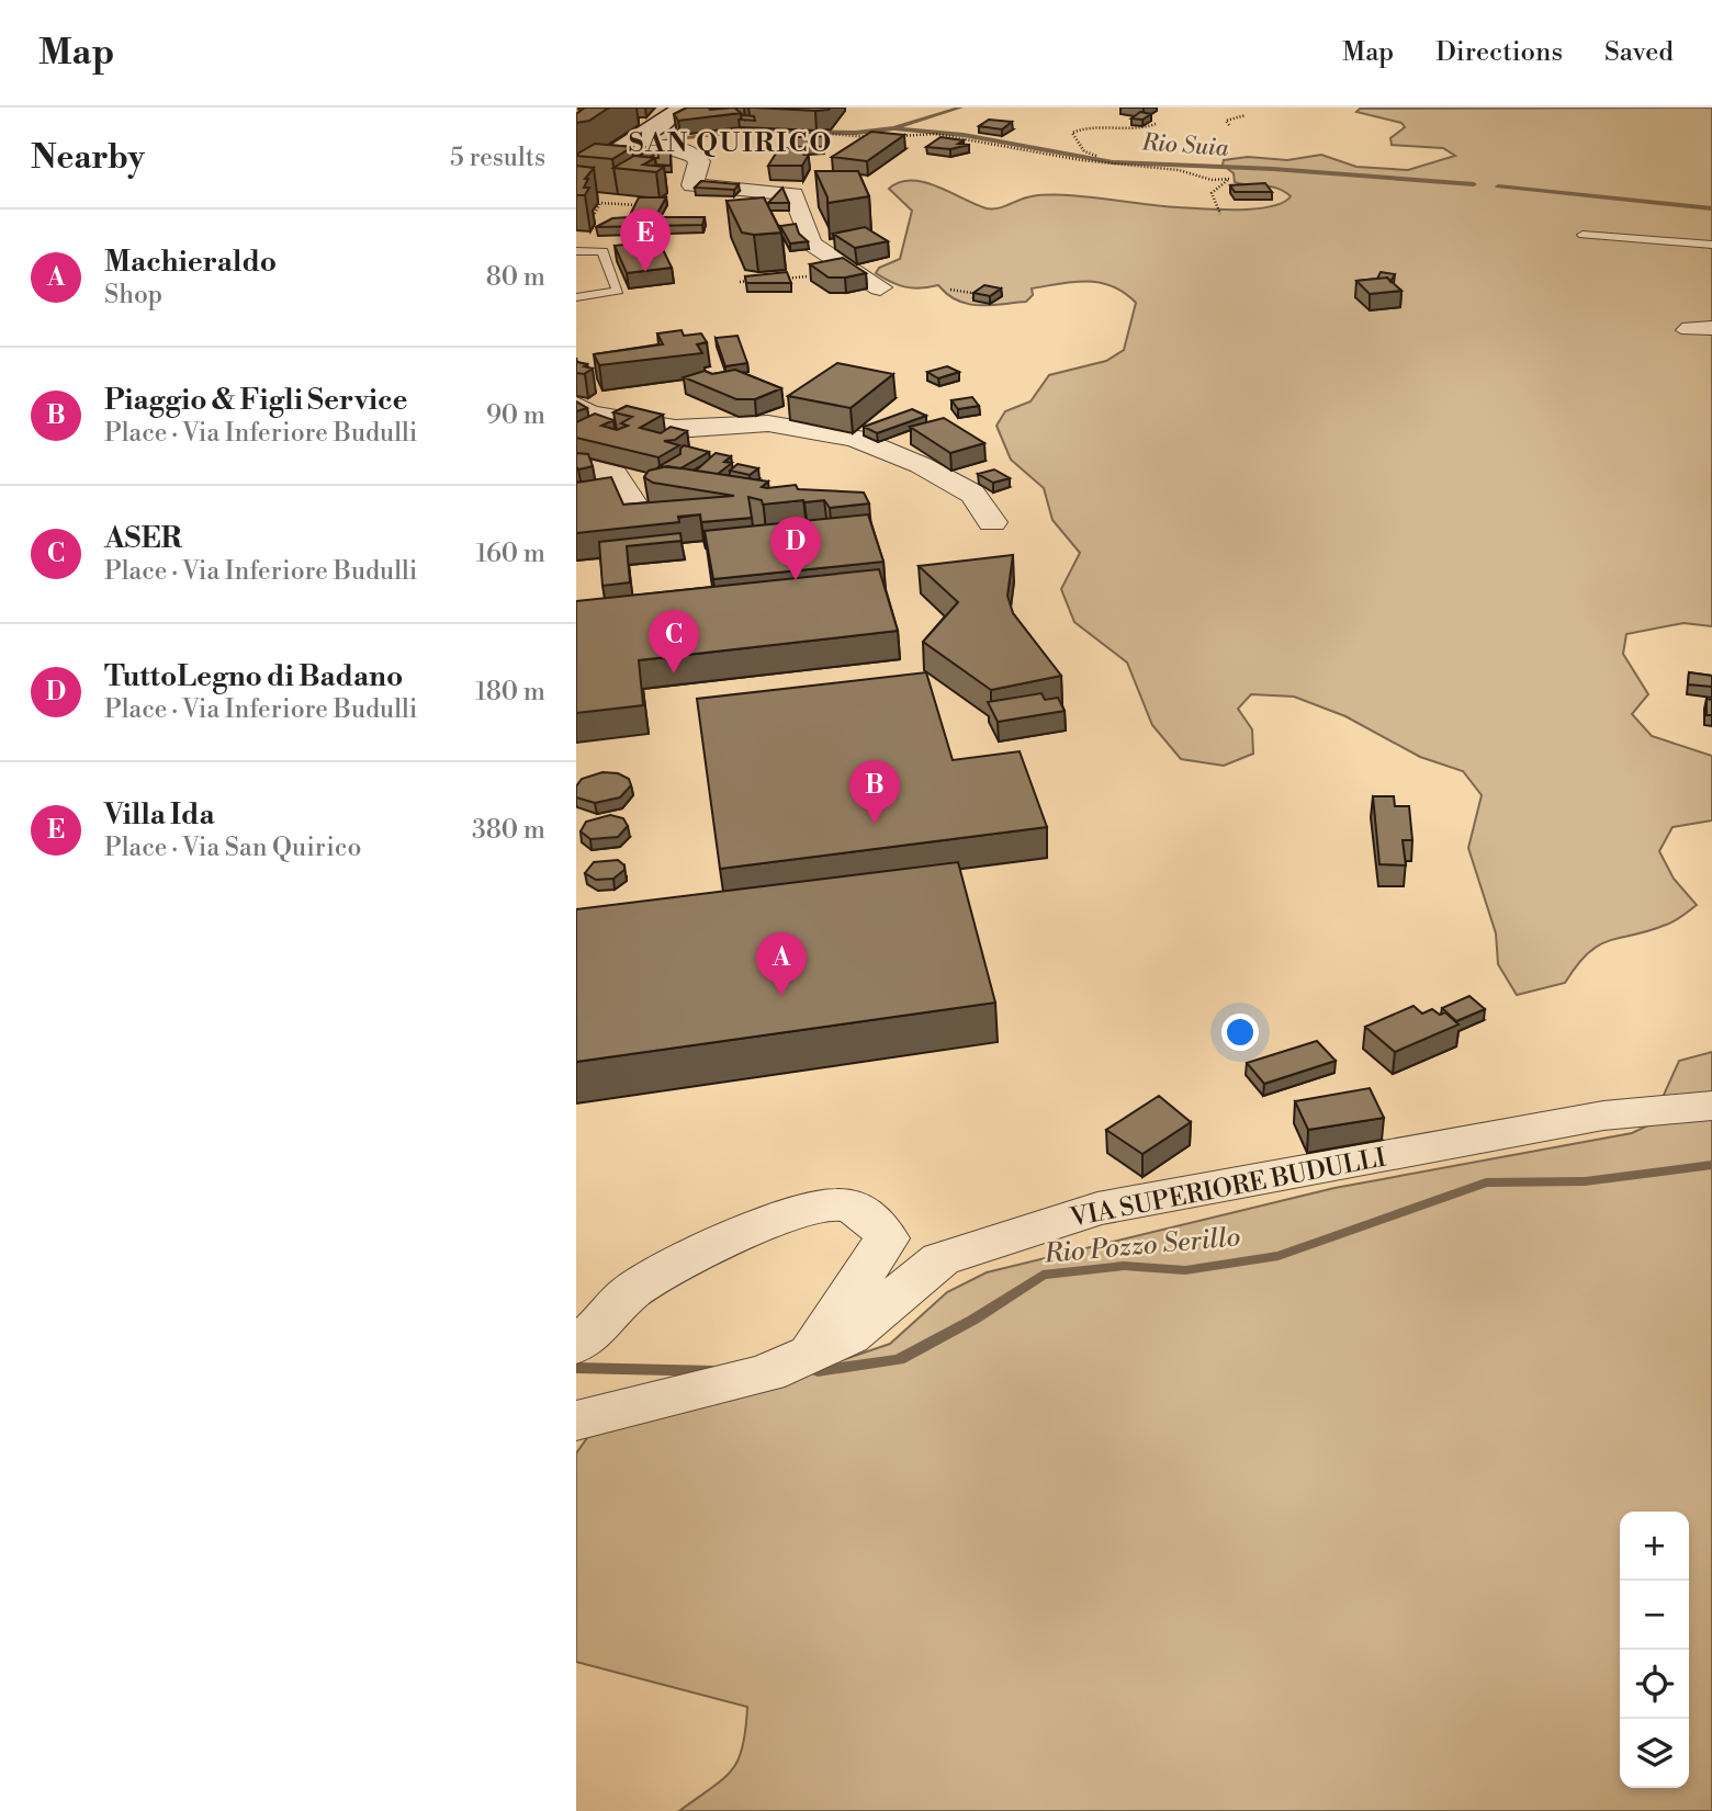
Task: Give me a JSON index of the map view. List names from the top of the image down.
{
  "streets": {
    "street": ["VIA SUPERIORE BUDULLI"]
  },
  "districts": ["SAN QUIRICO"],
  "water": ["Rio Suia", "Rio Pozzo Serillo"],
  "page": {
    "header": "Map",
    "nav": ["Map", "Directions", "Saved"],
    "heading": ["Nearby", "5 results"],
    "list": [
      {
        "mark": "A",
        "name": "Machieraldo",
        "note": "Shop",
        "value": "80 m"
      },
      {
        "mark": "B",
        "name": "Piaggio & Figli Service",
        "note": "Place · Via Inferiore Budulli",
        "value": "90 m"
      },
      {
        "mark": "C",
        "name": "ASER",
        "note": "Place · Via Inferiore Budulli",
        "value": "160 m"
      },
      {
        "mark": "D",
        "name": "TuttoLegno di Badano",
        "note": "Place · Via Inferiore Budulli",
        "value": "180 m"
      },
      {
        "mark": "E",
        "name": "Villa Ida",
        "note": "Place · Via San Quirico",
        "value": "380 m"
      }
    ],
    "pins": [
      "E",
      "D",
      "C",
      "B",
      "A"
    ],
    "map_buttons": ["+", "−"]
  }
}
